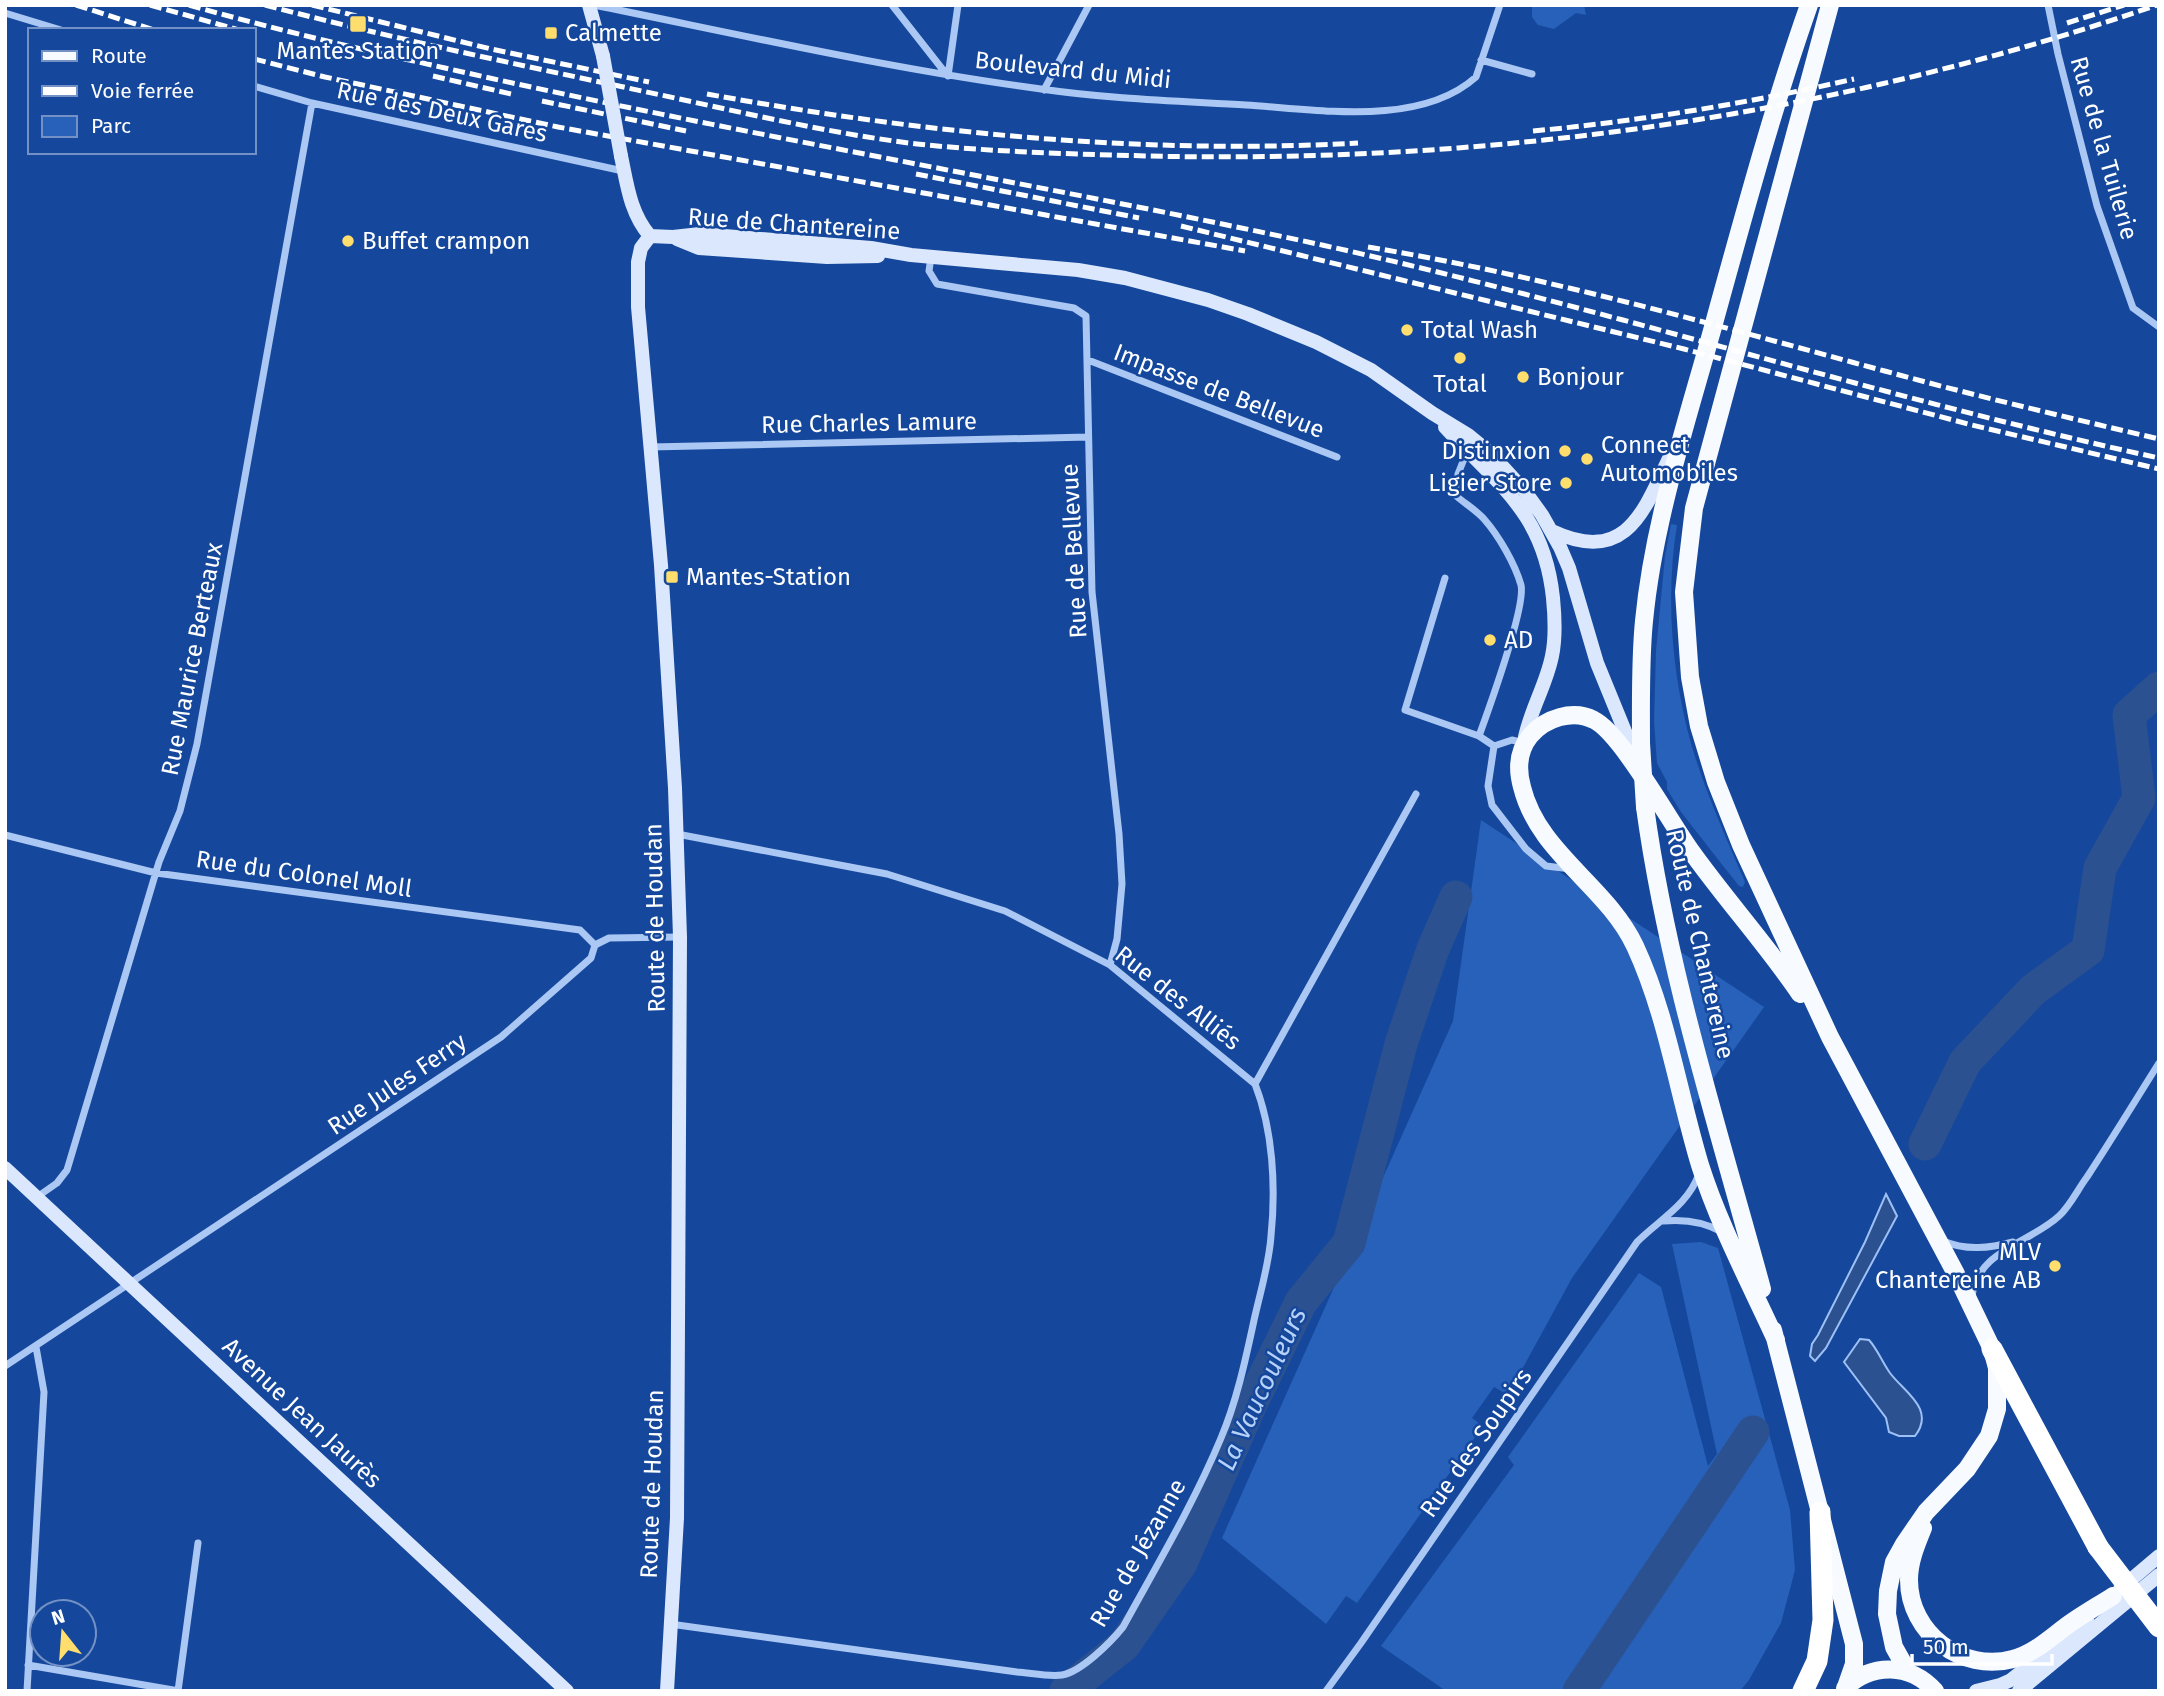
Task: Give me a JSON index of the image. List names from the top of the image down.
{
  "streets": {
    "main road": [
      "Rue de Chantereine",
      "Route de Houdan",
      "Route de Chantereine",
      "Avenue Jean Jaurès"
    ],
    "street": [
      "Boulevard du Midi",
      "Rue des Deux Gares",
      "Rue de la Tuilerie",
      "Impasse de Bellevue",
      "Rue Charles Lamure",
      "Rue de Bellevue",
      "Rue Maurice Berteaux",
      "Rue du Colonel Moll",
      "Rue des Alliés",
      "Rue Jules Ferry",
      "Rue des Soupirs",
      "Rue de Jézanne"
    ]
  },
  "crossings": [
    ["Rue des Deux Gares", "Rue Maurice Berteaux"],
    ["Rue de Chantereine", "Rue de Bellevue"],
    ["Rue de Chantereine", "Route de Houdan"],
    ["Impasse de Bellevue", "Rue de Bellevue"],
    ["Rue Charles Lamure", "Rue de Bellevue"],
    ["Rue Charles Lamure", "Route de Houdan"],
    ["Rue de Bellevue", "Rue des Alliés"],
    ["Rue Maurice Berteaux", "Rue du Colonel Moll"],
    ["Rue Maurice Berteaux", "Avenue Jean Jaurès"],
    ["Rue du Colonel Moll", "Rue Jules Ferry"],
    ["Route de Houdan", "Rue des Alliés"],
    ["Route de Houdan", "Rue de Jézanne"],
    ["Rue des Alliés", "Rue de Jézanne"],
    ["Rue Jules Ferry", "Avenue Jean Jaurès"]
  ],
  "water": ["La Vaucouleurs"],
  "places": {
    "transit": ["Mantes Station", "Calmette", "Mantes-Station"],
    "other": [
      "Buffet crampon",
      "Total Wash",
      "Total",
      "Bonjour",
      "Distinxion",
      "Connect Automobiles",
      "Ligier Store",
      "AD",
      "MLV Chantereine AB"
    ]
  },
  "legend": ["Route", "Voie ferrée", "Parc"],
  "scale_bar": "50 m",
  "north": "top"
}
